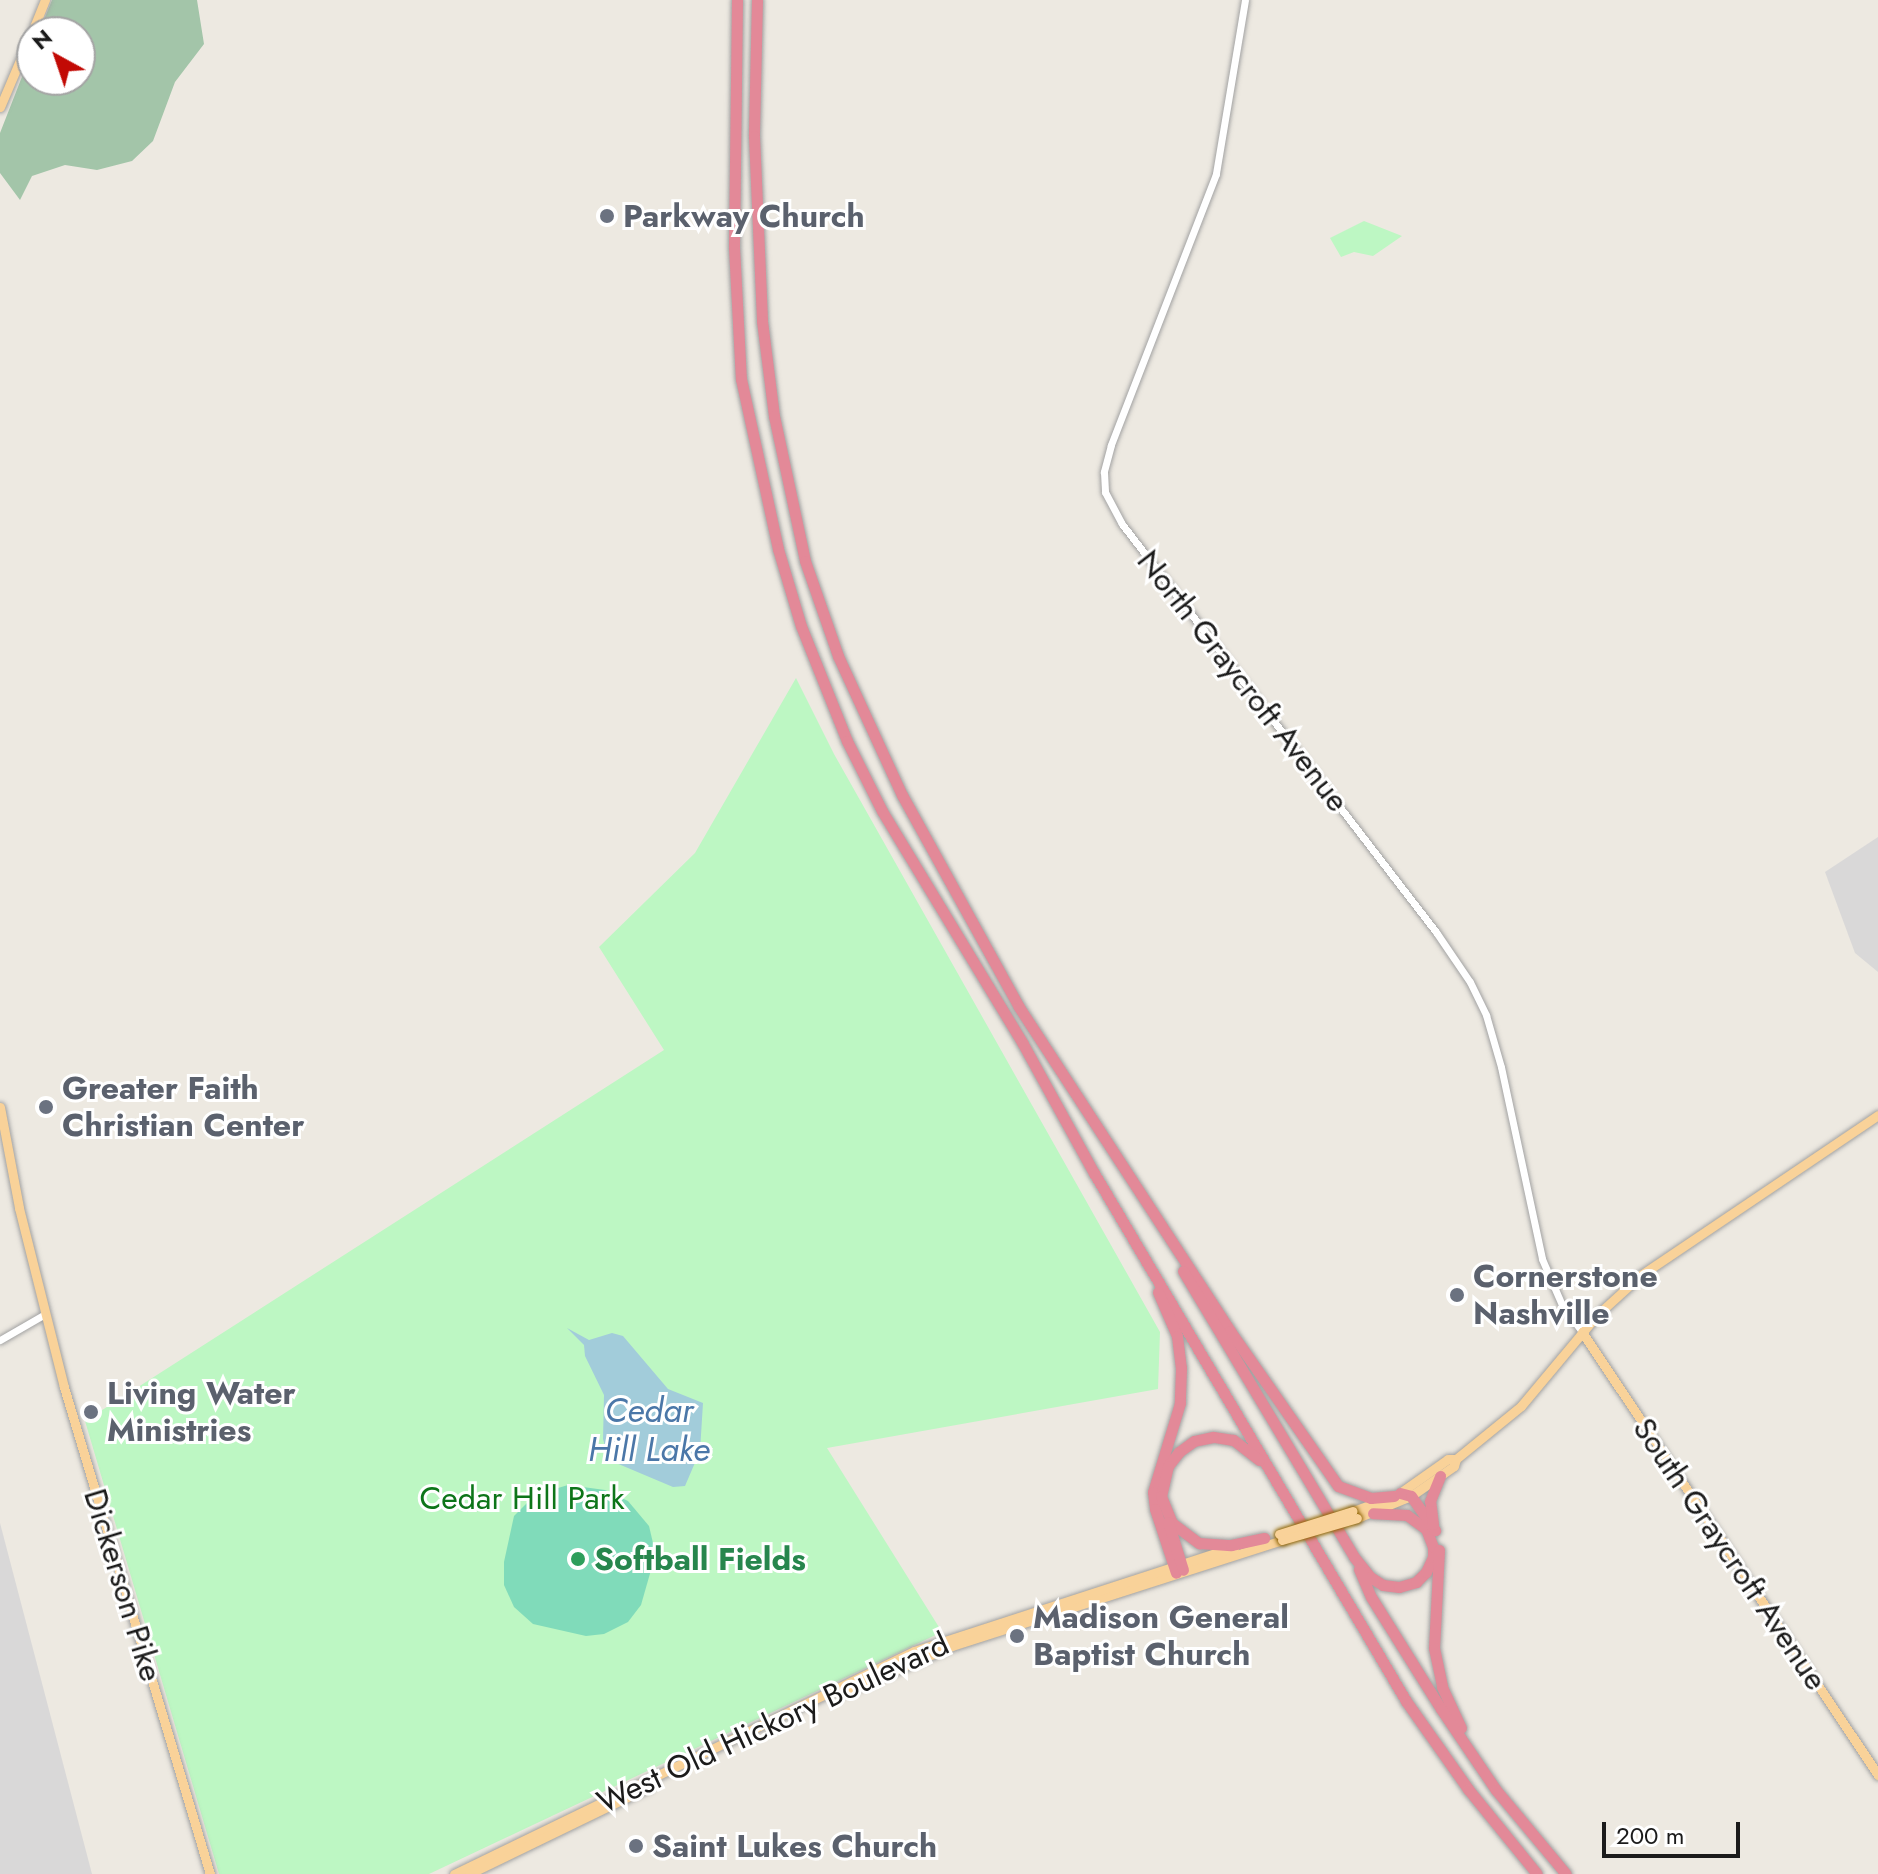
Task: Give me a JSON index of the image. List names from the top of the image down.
{
  "streets": {
    "main road": ["South Graycroft Avenue", "Dickerson Pike", "West Old Hickory Boulevard"],
    "street": ["North Graycroft Avenue"]
  },
  "crossings": [
    ["North Graycroft Avenue", "South Graycroft Avenue"],
    ["North Graycroft Avenue", "West Old Hickory Boulevard"],
    ["South Graycroft Avenue", "West Old Hickory Boulevard"]
  ],
  "water": ["Cedar Hill Lake"],
  "parks": ["Cedar Hill Park"],
  "places": [
    "Parkway Church",
    "Greater Faith Christian Center",
    "Cornerstone Nashville",
    "Living Water Ministries",
    "Softball Fields",
    "Madison General Baptist Church",
    "Saint Lukes Church"
  ],
  "scale_bar": "200 m",
  "north": "top left"
}
